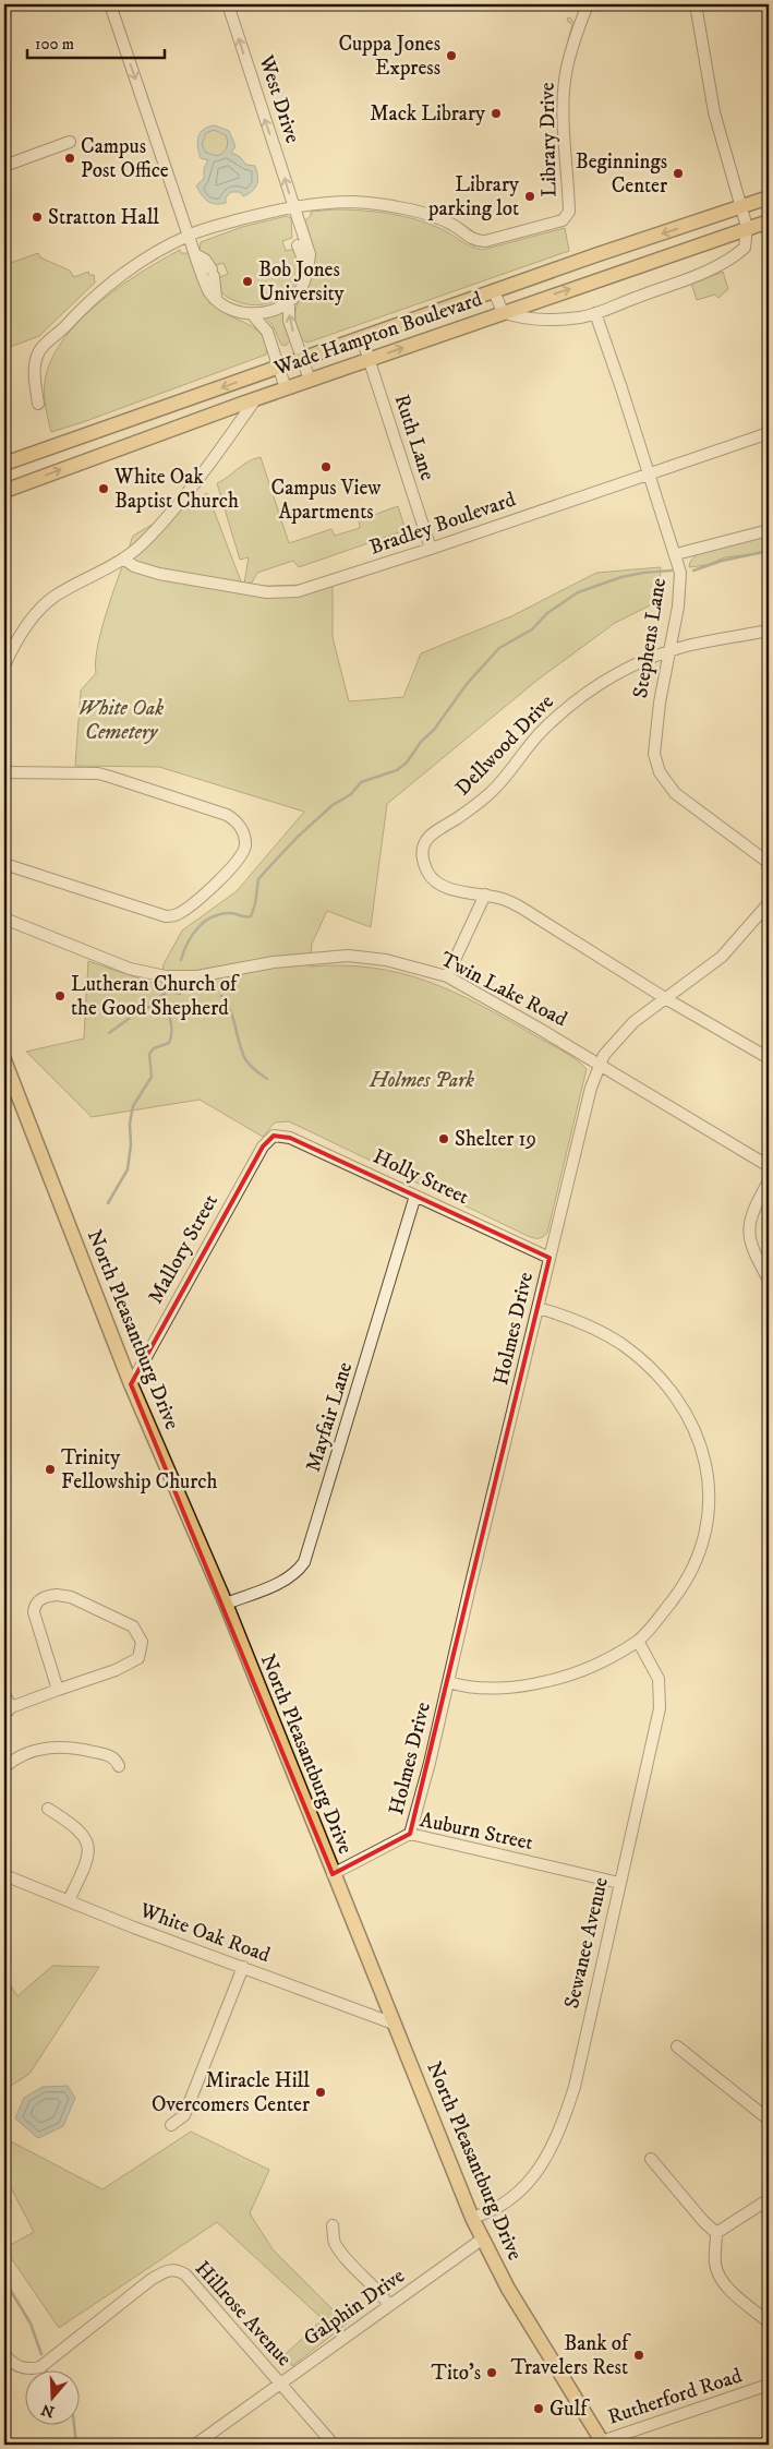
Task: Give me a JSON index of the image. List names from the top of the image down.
{
  "streets": {
    "main road": ["Wade Hampton Boulevard", "North Pleasantburg Drive"],
    "street": [
      "West Drive",
      "Library Drive",
      "Ruth Lane",
      "Bradley Boulevard",
      "Stephens Lane",
      "Dellwood Drive",
      "Twin Lake Road",
      "Holly Street",
      "Mallory Street",
      "Holmes Drive",
      "Mayfair Lane",
      "Auburn Street",
      "White Oak Road",
      "Sewanee Avenue",
      "Galphin Drive",
      "Hillrose Avenue",
      "Rutherford Road"
    ]
  },
  "crossings": [
    ["West Drive", "Library Drive"],
    ["Wade Hampton Boulevard", "Ruth Lane"],
    ["Ruth Lane", "Bradley Boulevard"],
    ["Bradley Boulevard", "Stephens Lane"],
    ["Stephens Lane", "Dellwood Drive"],
    ["Dellwood Drive", "Holmes Drive"],
    ["Twin Lake Road", "Holmes Drive"],
    ["Holly Street", "Mallory Street"],
    ["Holly Street", "Holmes Drive"],
    ["Holly Street", "Mayfair Lane"],
    ["Mallory Street", "North Pleasantburg Drive"],
    ["Holmes Drive", "Auburn Street"],
    ["North Pleasantburg Drive", "Mayfair Lane"],
    ["North Pleasantburg Drive", "Auburn Street"],
    ["North Pleasantburg Drive", "White Oak Road"],
    ["North Pleasantburg Drive", "Sewanee Avenue"],
    ["North Pleasantburg Drive", "Galphin Drive"],
    ["North Pleasantburg Drive", "Rutherford Road"],
    ["Auburn Street", "Sewanee Avenue"],
    ["Galphin Drive", "Hillrose Avenue"]
  ],
  "one_way": ["West Drive"],
  "parks": ["White Oak Cemetery", "Holmes Park"],
  "places": [
    "Cuppa Jones Express",
    "Mack Library",
    "Campus Post Office",
    "Beginnings Center",
    "Library parking lot",
    "Stratton Hall",
    "Bob Jones University",
    "Campus View Apartments",
    "White Oak Baptist Church",
    "Lutheran Church of the Good Shepherd",
    "Shelter 19",
    "Trinity Fellowship Church",
    "Miracle Hill Overcomers Center",
    "Bank of Travelers Rest",
    "Tito's",
    "Gulf"
  ],
  "scale_bar": "100 m",
  "north": "bottom"
}
